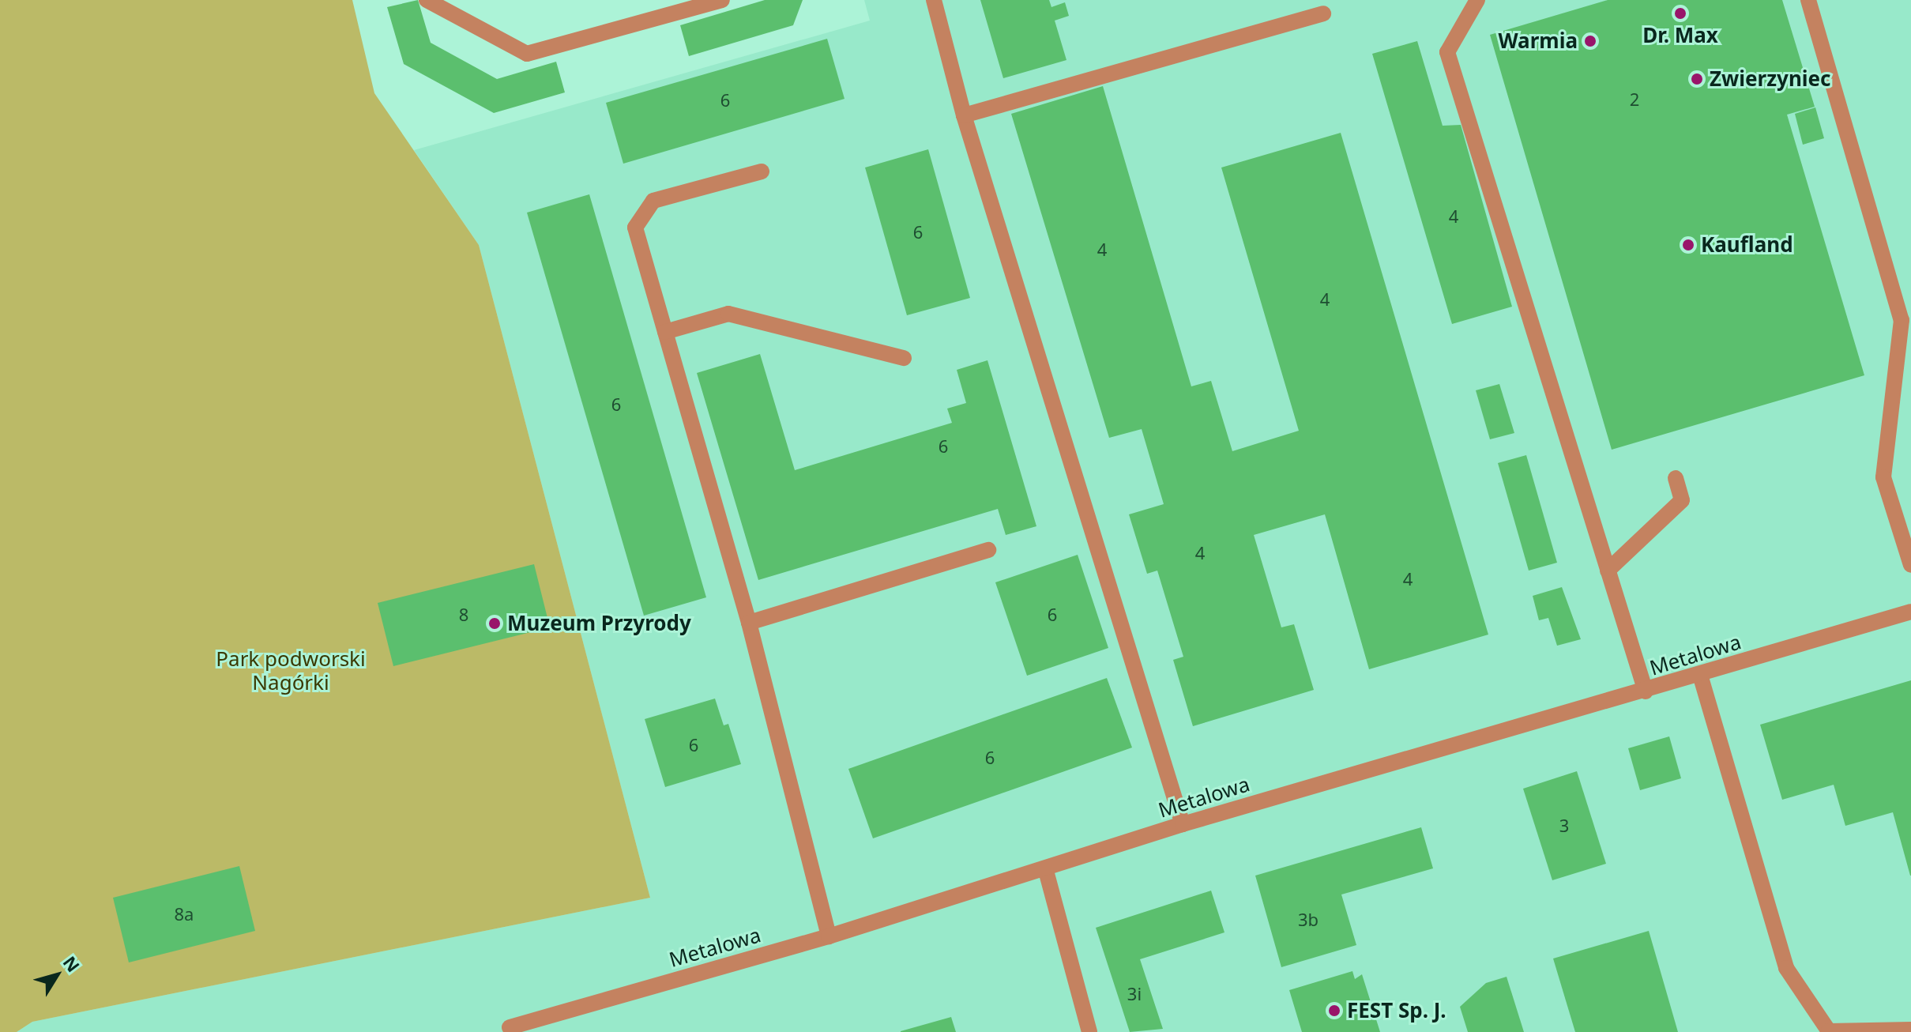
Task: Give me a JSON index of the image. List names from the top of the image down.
{
  "streets": {
    "street": ["Metalowa"]
  },
  "parks": ["Park podworski Nagórki"],
  "places": [
    "Dr. Max",
    "Warmia",
    "Zwierzyniec",
    "Kaufland",
    "Muzeum Przyrody",
    "FEST Sp. J."
  ],
  "house_numbers": [
    "2",
    "6",
    "4",
    "6",
    "4",
    "4",
    "6",
    "6",
    "4",
    "4",
    "8",
    "6",
    "6",
    "6",
    "3",
    "8a",
    "3b",
    "3i"
  ],
  "north": "top right"
}
